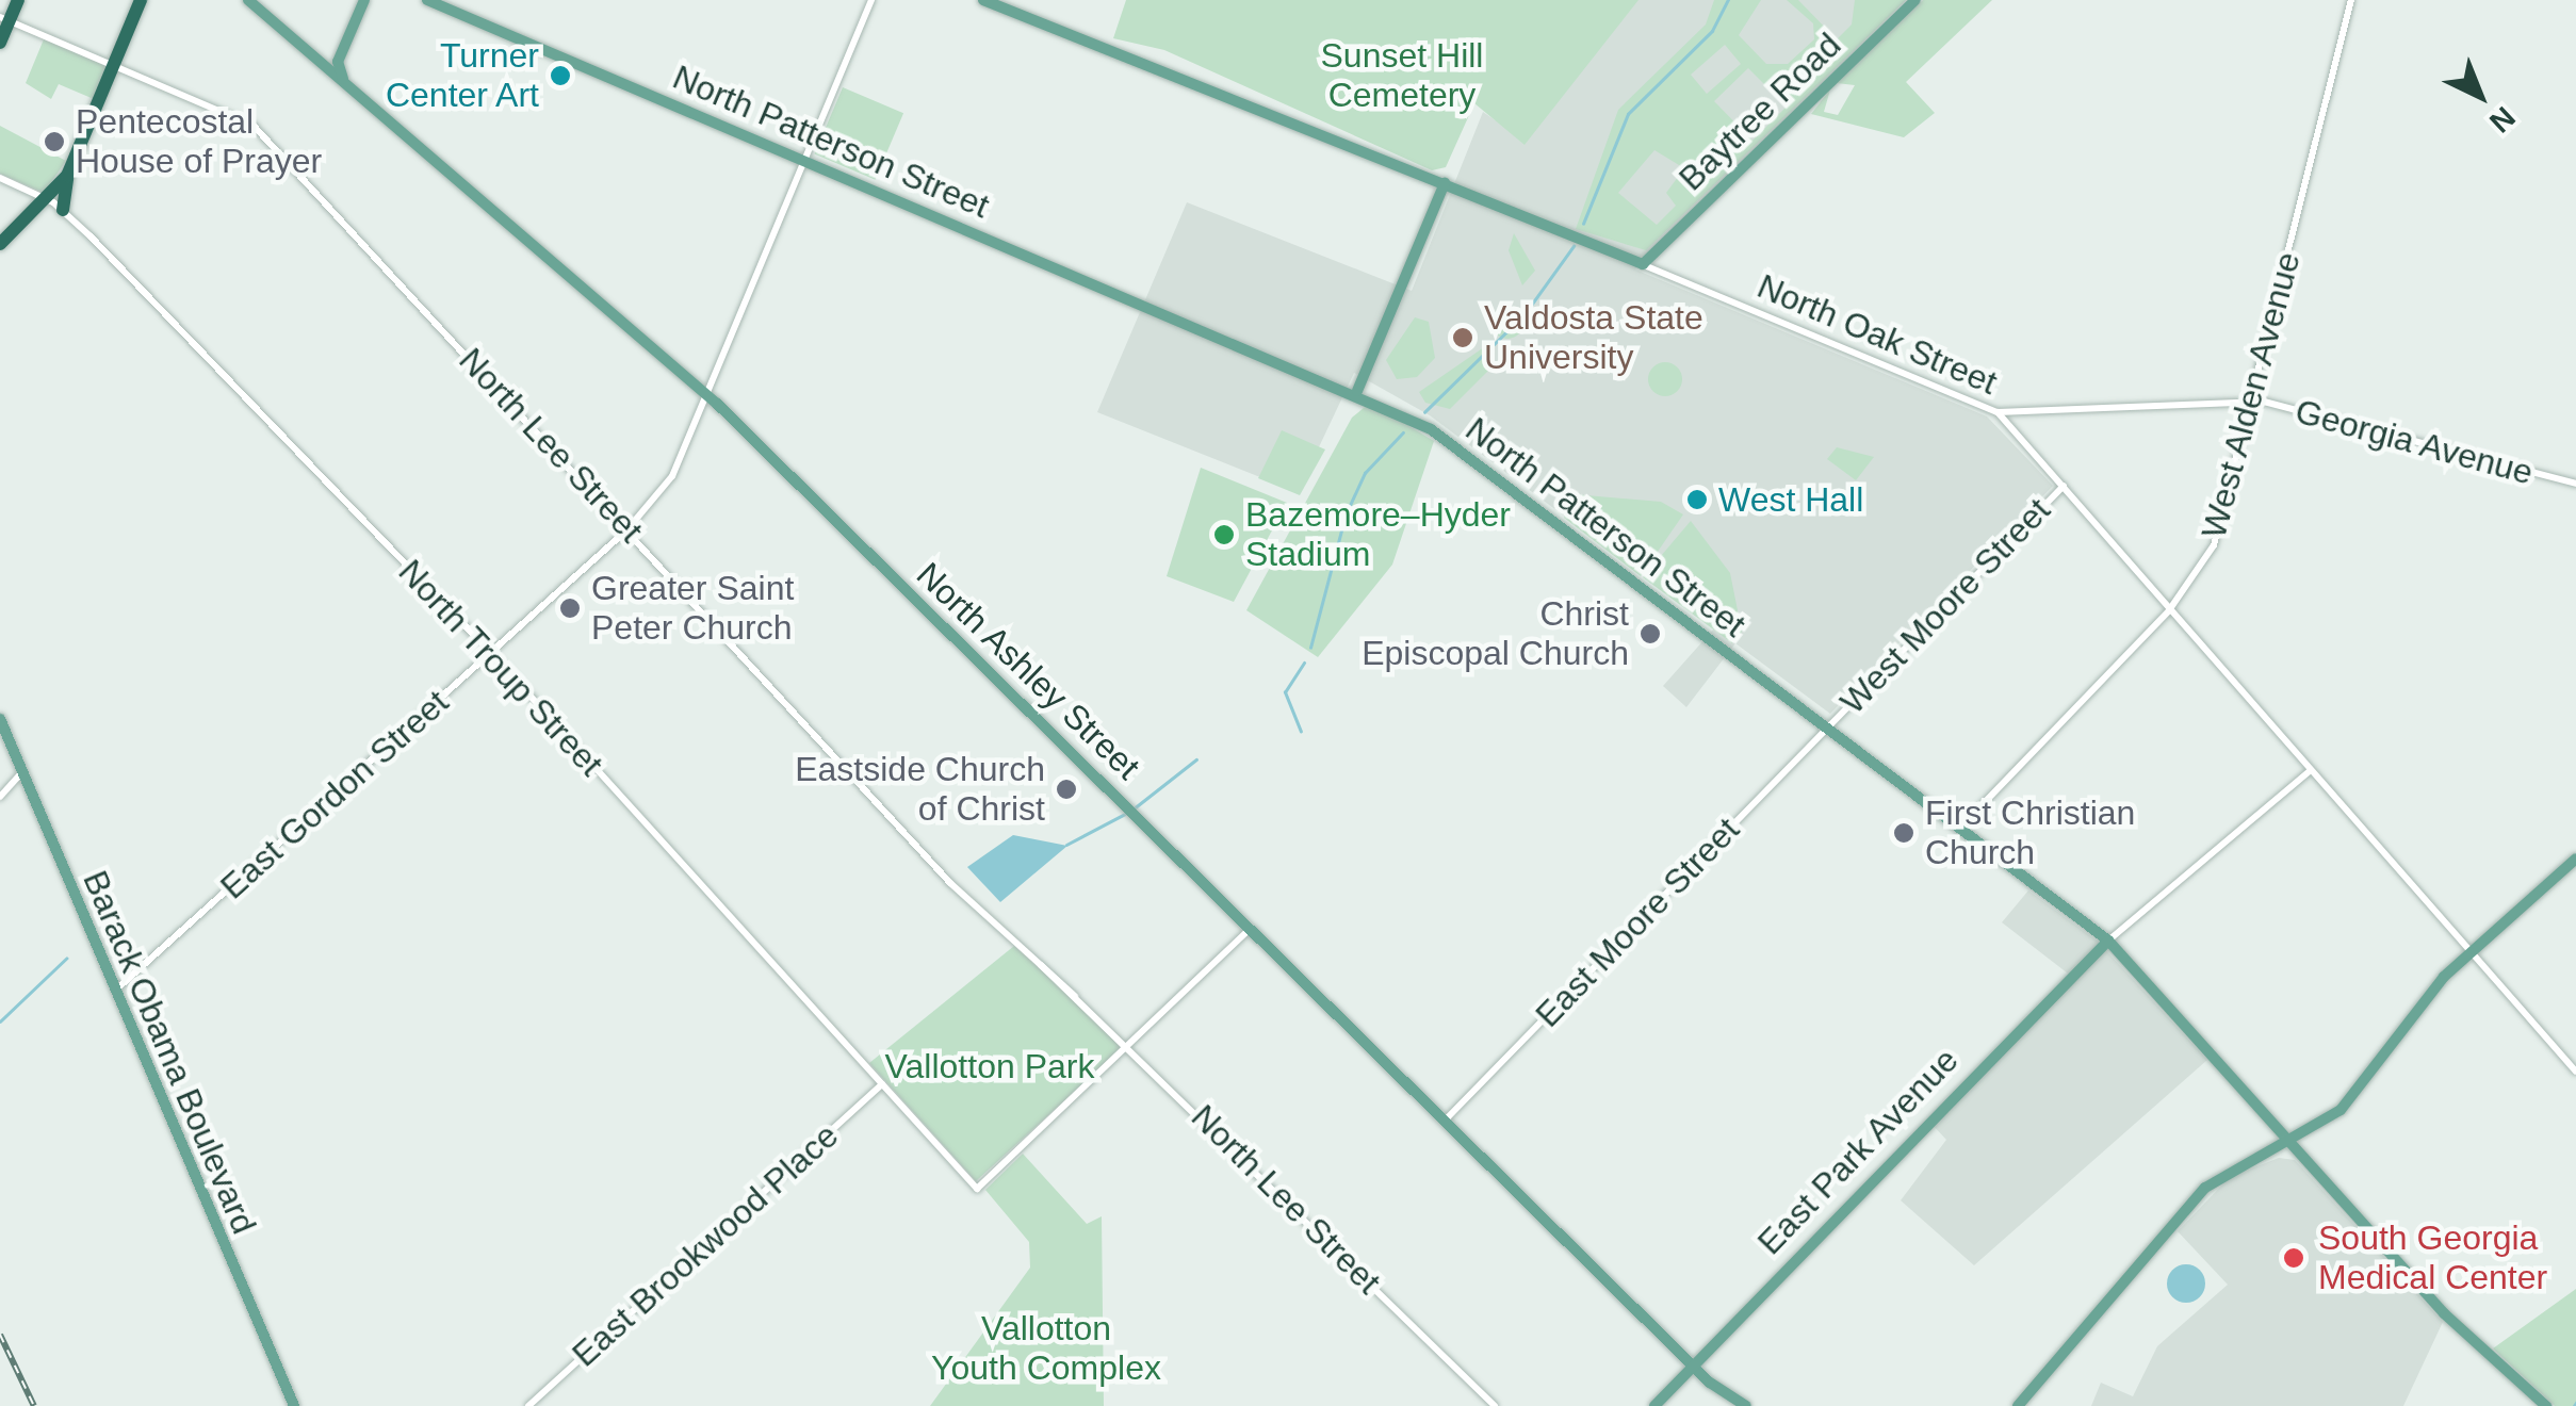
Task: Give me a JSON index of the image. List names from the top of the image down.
{
  "streets": {
    "main road": [
      "Baytree Road",
      "North Patterson Street",
      "North Oak Street",
      "North Ashley Street",
      "Barack Obama Boulevard",
      "East Park Avenue"
    ],
    "street": [
      "West Alden Avenue",
      "Georgia Avenue",
      "North Lee Street",
      "West Moore Street",
      "North Troup Street",
      "East Gordon Street",
      "East Moore Street",
      "East Brookwood Place"
    ]
  },
  "crossings": [
    ["Baytree Road", "North Oak Street"],
    ["North Patterson Street", "West Alden Avenue"],
    ["North Patterson Street", "West Moore Street"],
    ["North Patterson Street", "East Gordon Street"],
    ["North Patterson Street", "East Moore Street"],
    ["North Patterson Street", "East Park Avenue"],
    ["North Oak Street", "West Alden Avenue"],
    ["North Oak Street", "Georgia Avenue"],
    ["North Oak Street", "West Moore Street"],
    ["West Alden Avenue", "Georgia Avenue"],
    ["North Lee Street", "North Troup Street"],
    ["North Lee Street", "East Gordon Street"],
    ["West Moore Street", "East Moore Street"],
    ["North Troup Street", "East Gordon Street"],
    ["North Troup Street", "East Brookwood Place"],
    ["North Ashley Street", "East Gordon Street"],
    ["North Ashley Street", "East Moore Street"],
    ["North Ashley Street", "East Park Avenue"],
    ["East Gordon Street", "Barack Obama Boulevard"]
  ],
  "parks": ["Sunset Hill Cemetery", "Vallotton Park", "Vallotton Youth Complex"],
  "places": [
    "Turner Center Art",
    "Pentecostal House of Prayer",
    "Valdosta State University",
    "West Hall",
    "Bazemore–Hyder Stadium",
    "Greater Saint Peter Church",
    "Christ Episcopal Church",
    "Eastside Church of Christ",
    "First Christian Church",
    "South Georgia Medical Center"
  ],
  "north": "bottom right"
}
